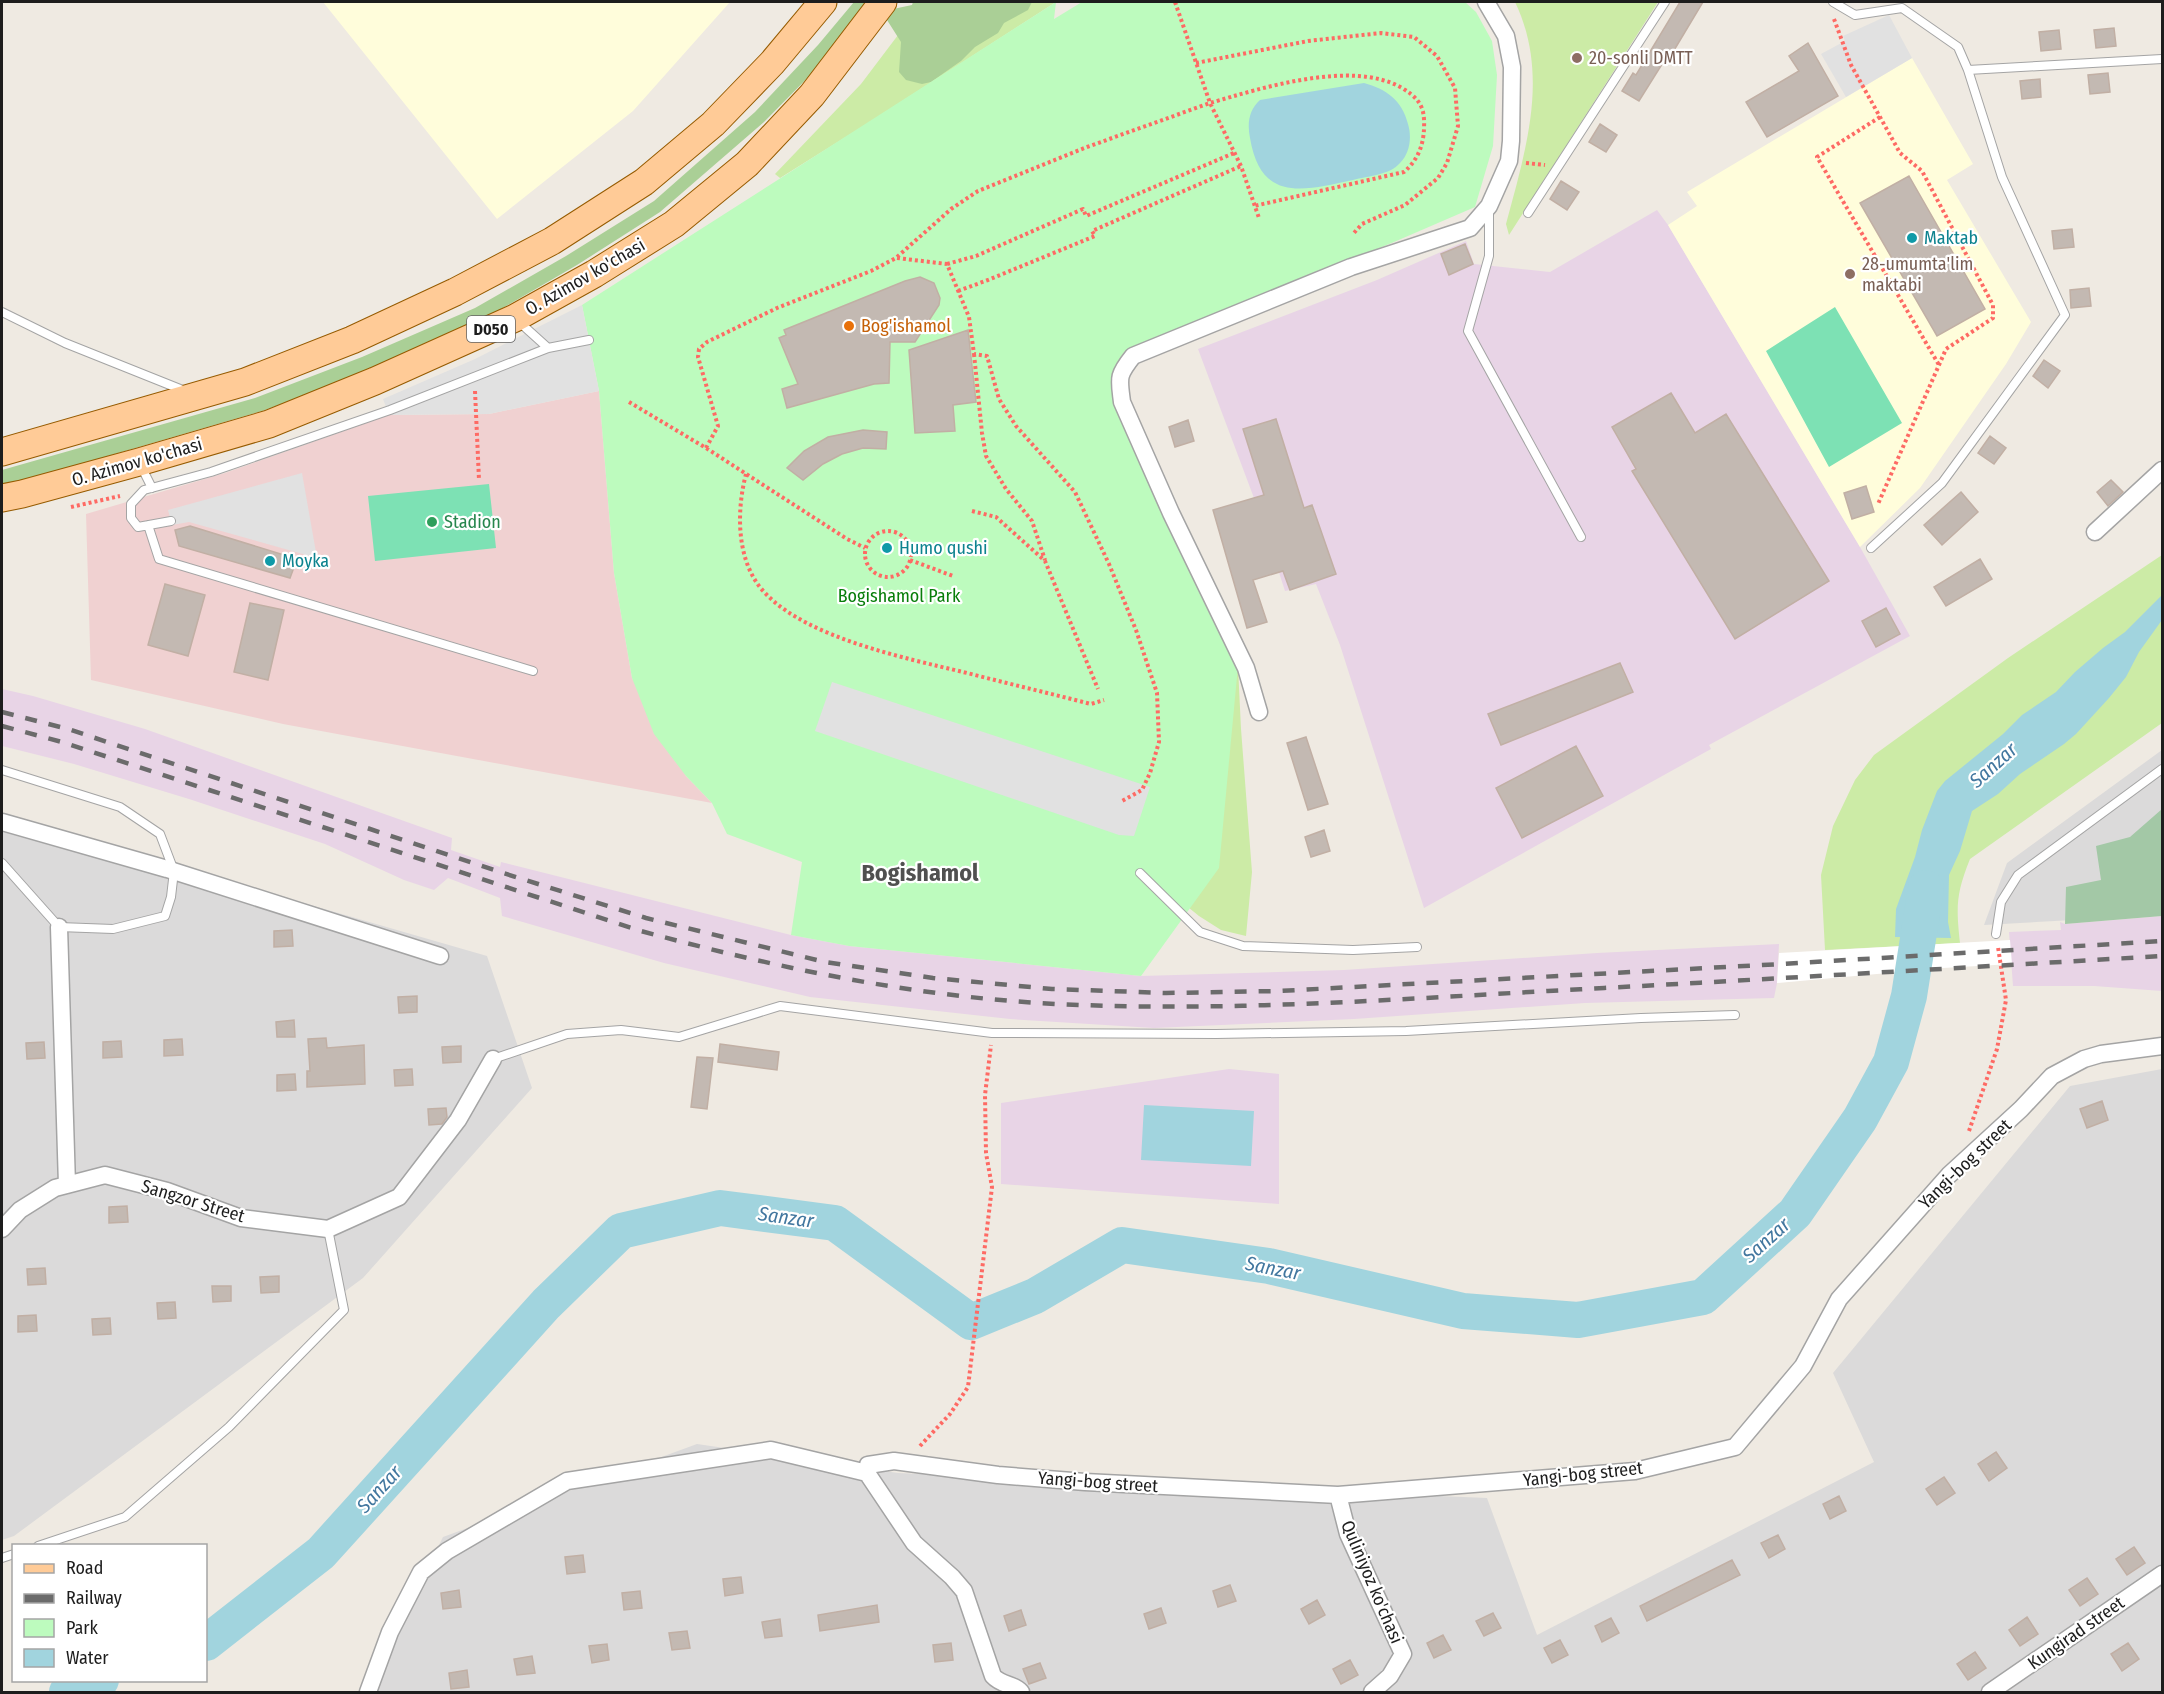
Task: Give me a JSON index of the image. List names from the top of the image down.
{
  "streets": {
    "main road": ["O. Azimov ko'chasi", "D050"],
    "street": [
      "Yangi-bog street",
      "Sangzor Street",
      "Quliniyoz ko'chasi",
      "Kungirad street"
    ]
  },
  "crossings": [
    ["Yangi-bog street", "Quliniyoz ko'chasi"]
  ],
  "districts": ["Bogishamol"],
  "water": ["Sanzar"],
  "parks": ["Bogishamol Park"],
  "places": [
    "20-sonli DMTT",
    "Maktab",
    "28-umumta'lim maktabi",
    "Bog'ishamol",
    "Stadion",
    "Humo qushi",
    "Moyka"
  ],
  "legend": [
    "Road",
    "Railway",
    "Park",
    "Water"
  ]
}
